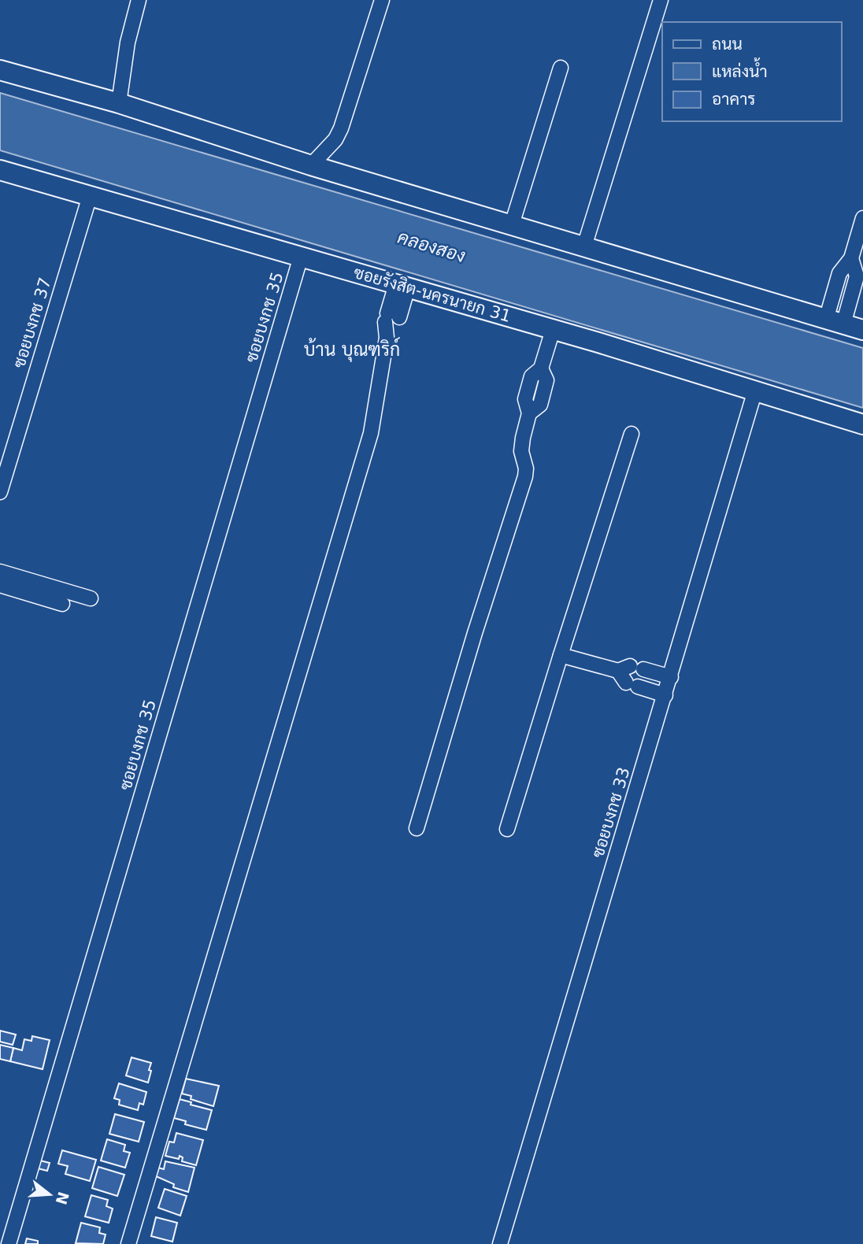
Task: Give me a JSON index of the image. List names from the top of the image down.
{
  "streets": {
    "street": [
      "ซอยรังสิต-นครนายก 31",
      "ซอยบงกช 35",
      "ซอยบงกช 37",
      "ซอยบงกช 33"
    ]
  },
  "crossings": [
    ["ซอยรังสิต-นครนายก 31", "ซอยบงกช 35"],
    ["ซอยรังสิต-นครนายก 31", "ซอยบงกช 37"],
    ["ซอยรังสิต-นครนายก 31", "ซอยบงกช 33"]
  ],
  "districts": ["บ้าน บุณฑริก์"],
  "water": ["คลองสอง"],
  "legend": ["ถนน", "แหล่งน้ำ", "อาคาร"],
  "north": "right"
}
